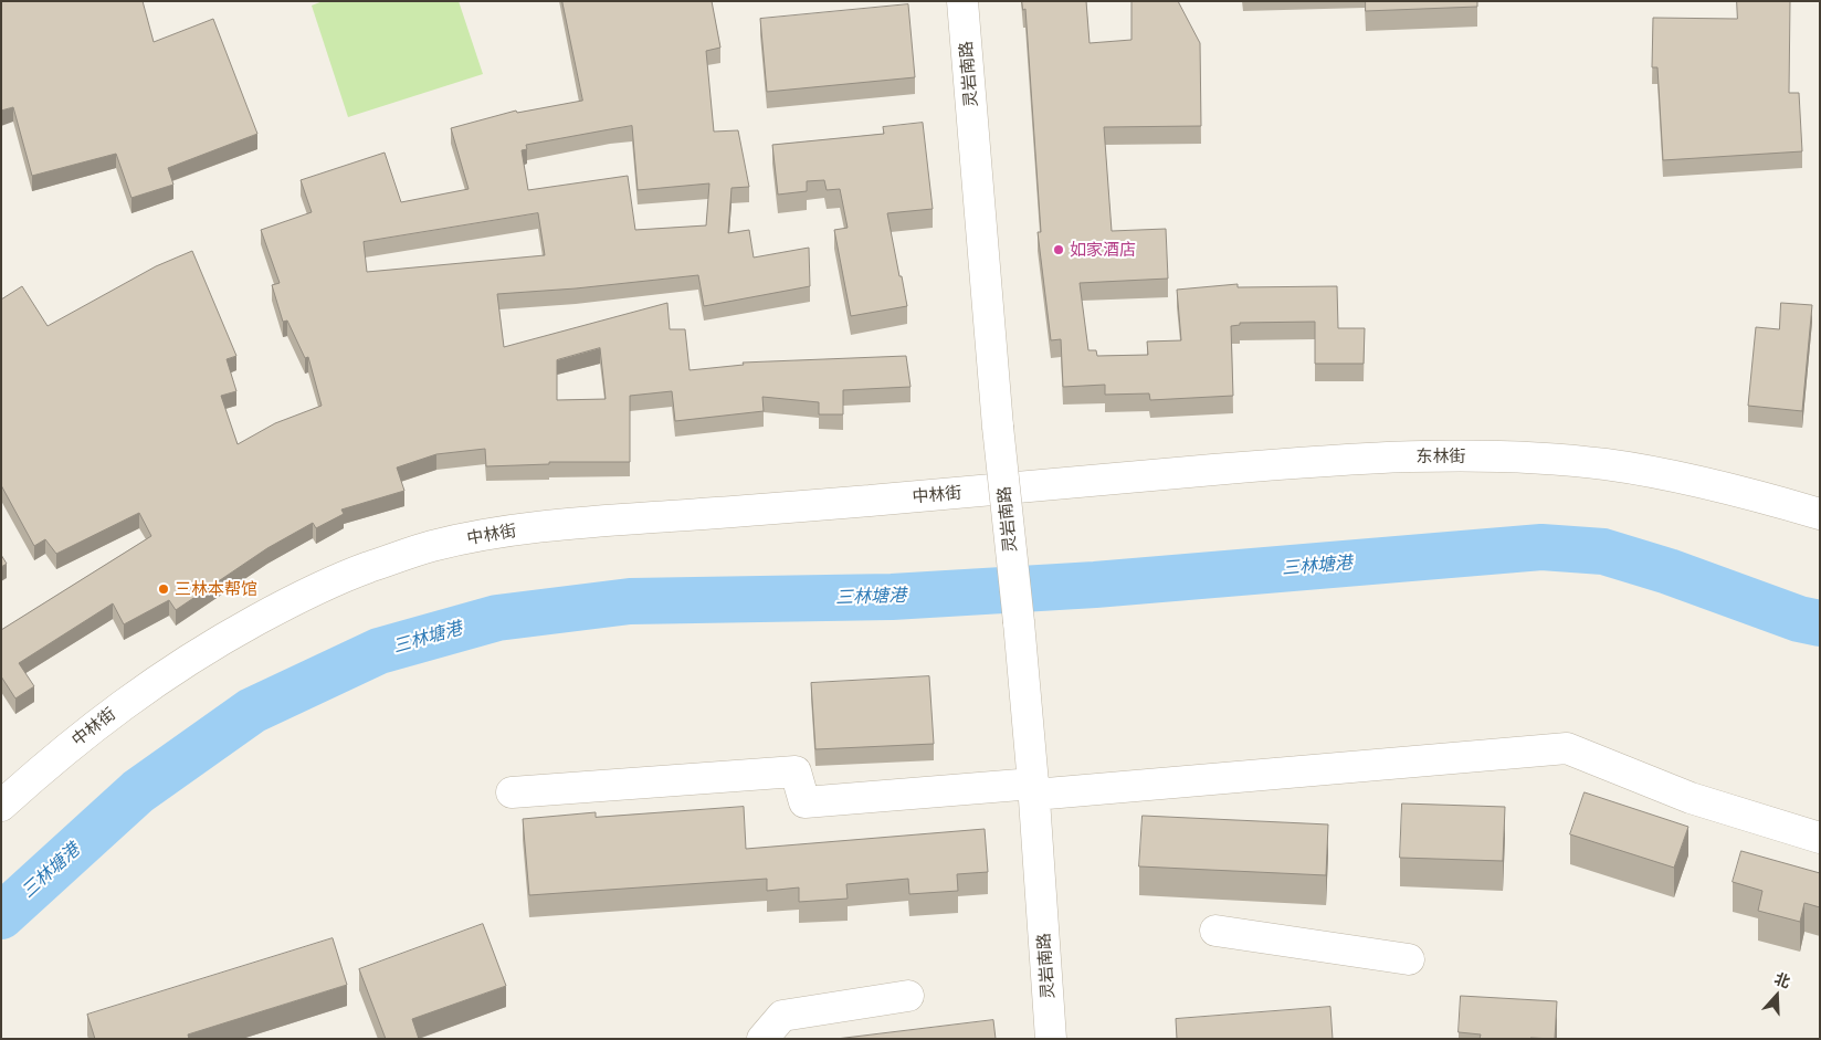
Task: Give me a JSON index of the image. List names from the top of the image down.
{
  "streets": {
    "street": ["灵岩南路", "东林街", "中林街"]
  },
  "crossings": [
    ["东林街", "中林街"]
  ],
  "water": ["三林塘港"],
  "places": ["如家酒店", "三林本帮馆"],
  "north": "top"
}
